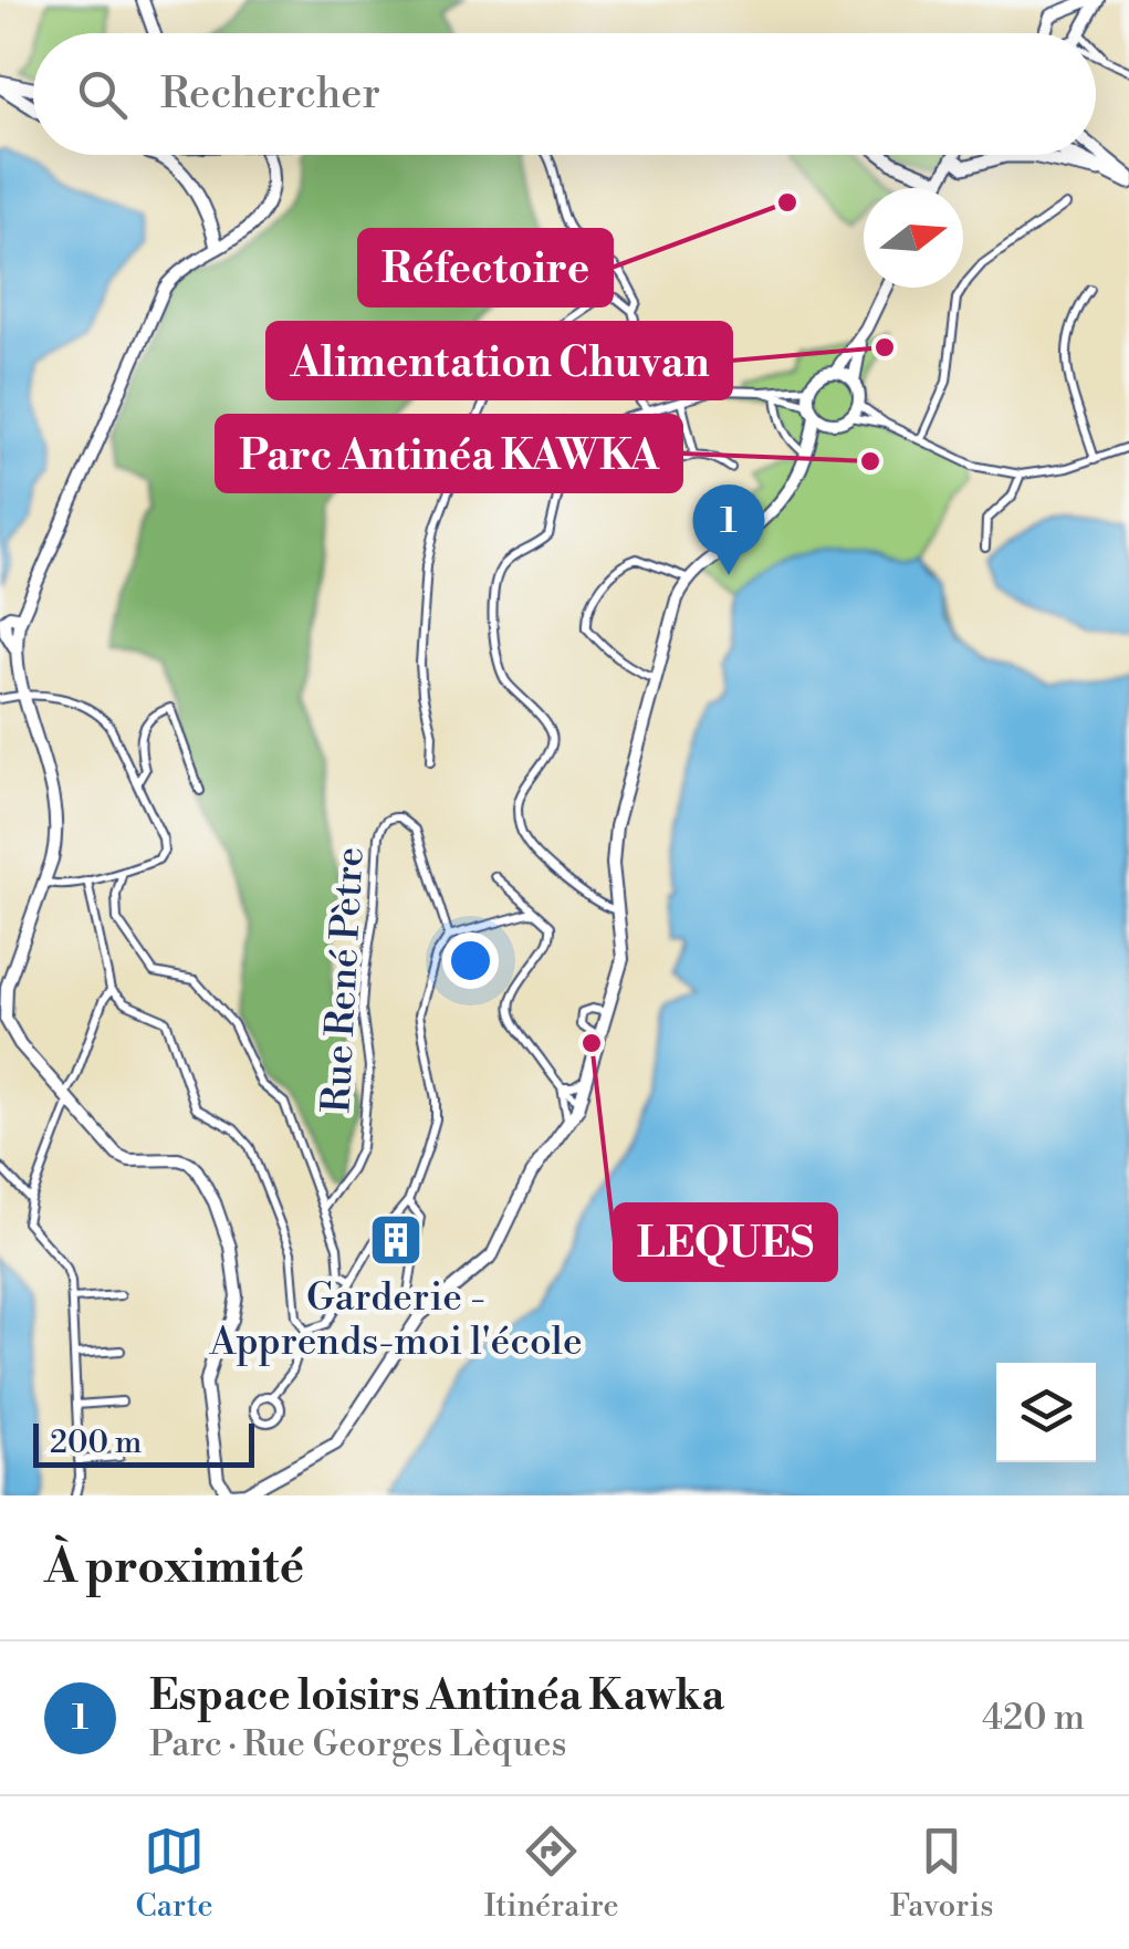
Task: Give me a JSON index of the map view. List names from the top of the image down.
{
  "streets": {
    "street": ["Rue René Pètre"]
  },
  "places": {
    "other": [
      "Réfectoire",
      "Alimentation Chuvan",
      "Parc Antinéa KAWKA",
      "LEQUES"
    ],
    "building": ["Garderie - Apprends-moi l'école"]
  },
  "scale_bar": "200 m",
  "north": "right",
  "page": {
    "search": "Rechercher",
    "pins": "1",
    "scale": "200 m",
    "heading": "À proximité",
    "list": [
      {
        "mark": "1",
        "name": "Espace loisirs Antinéa Kawka",
        "note": "Parc · Rue Georges Lèques",
        "value": "420 m"
      }
    ],
    "nav": ["Carte", "Itinéraire", "Favoris"]
  }
}
